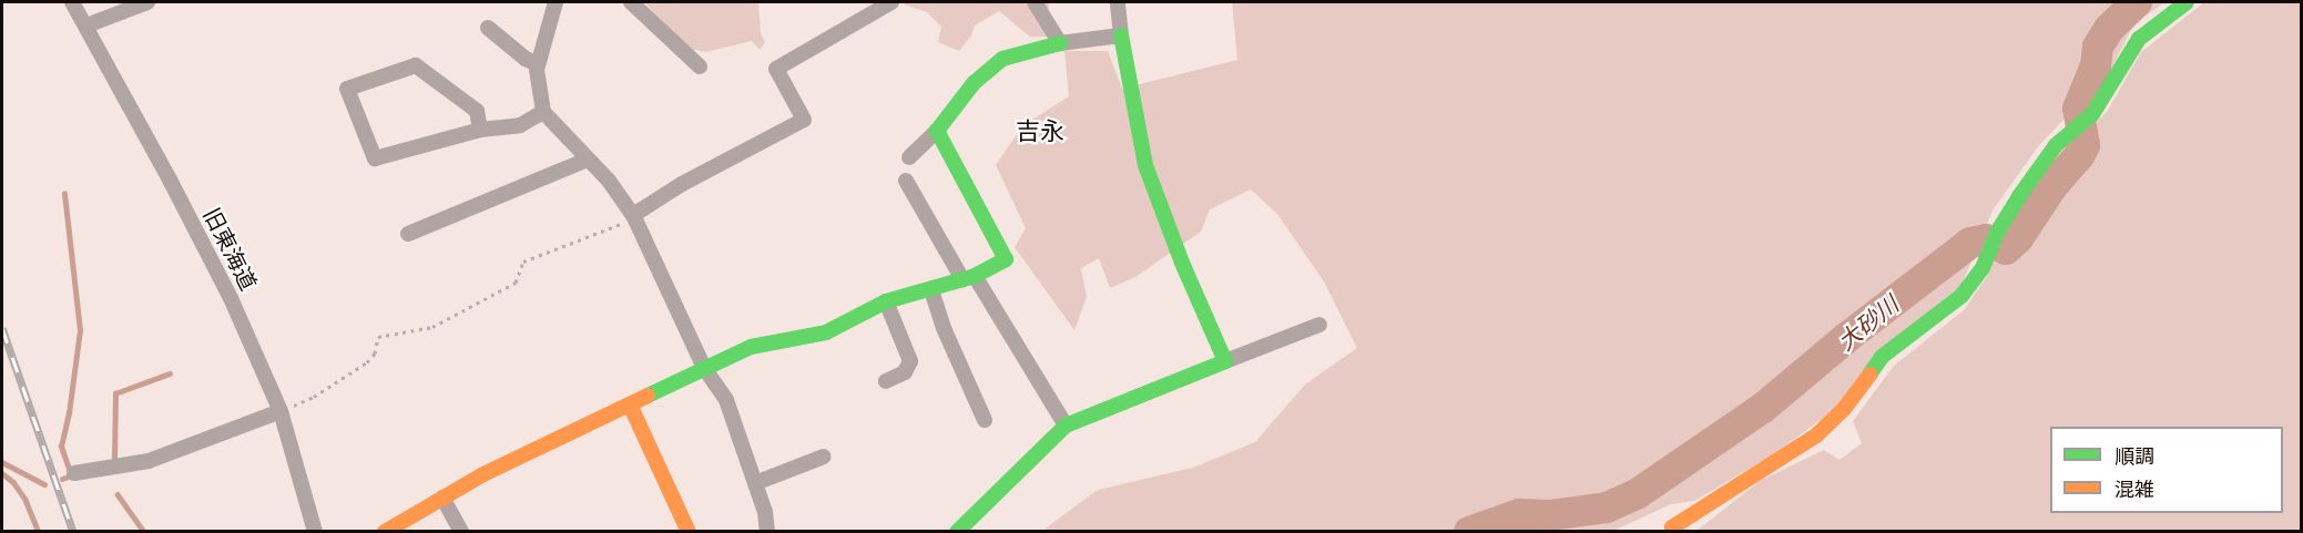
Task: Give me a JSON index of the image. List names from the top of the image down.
{
  "streets": {
    "street": ["旧東海道"]
  },
  "districts": ["吉永"],
  "water": ["大砂川"],
  "legend": ["順調", "混雑"]
}
